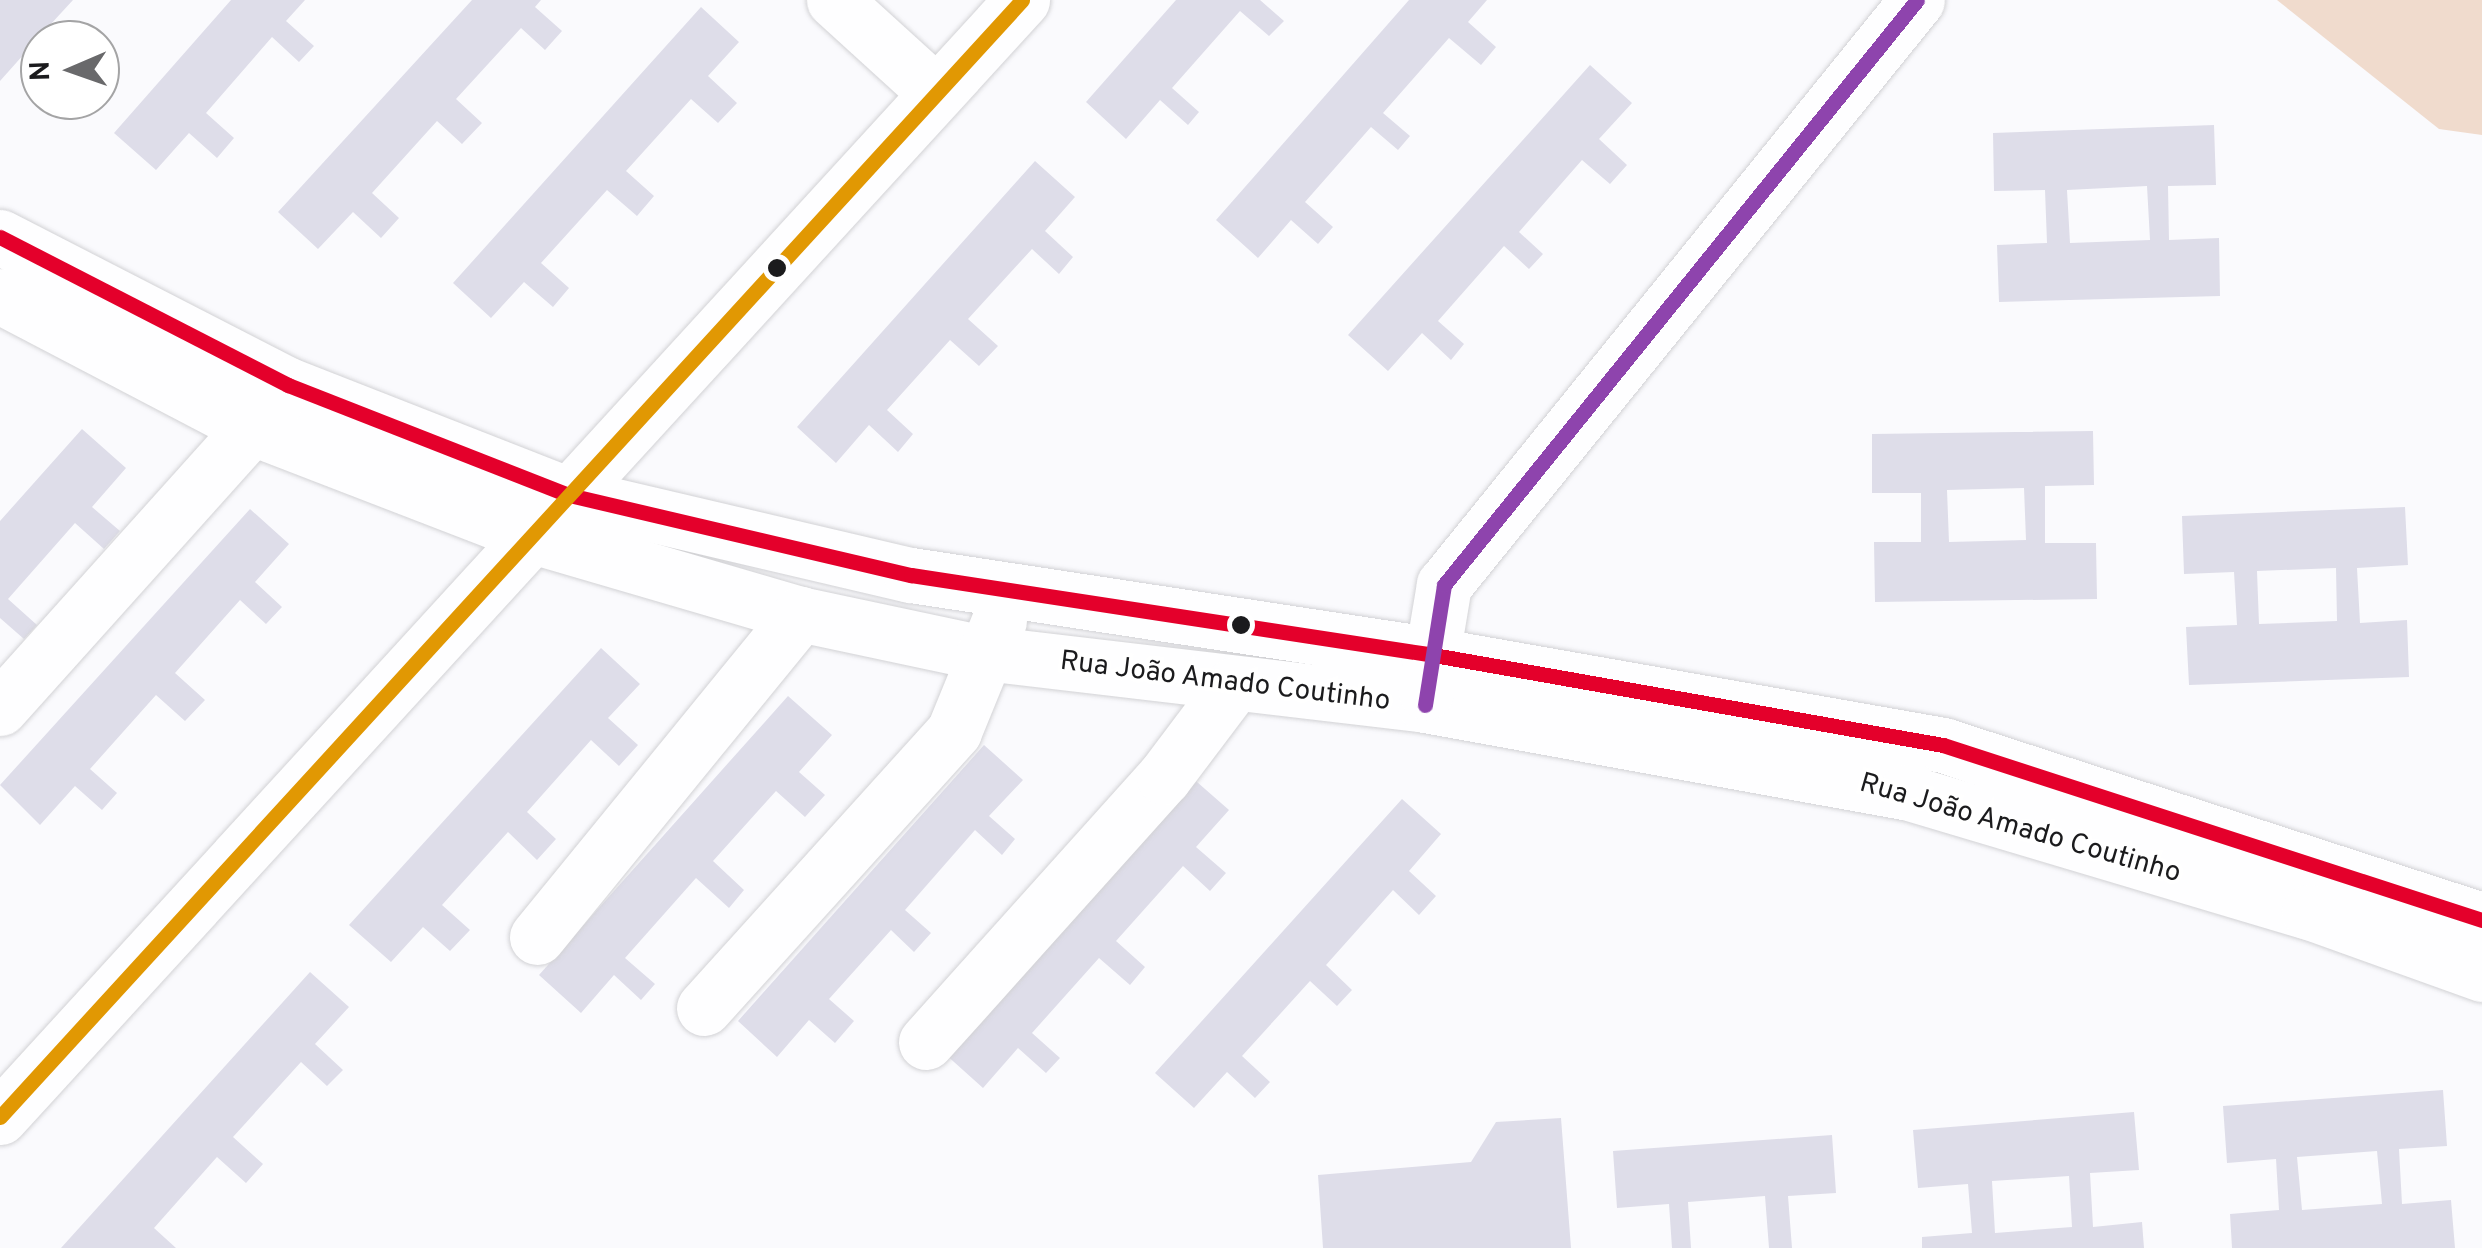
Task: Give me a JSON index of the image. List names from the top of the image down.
{
  "streets": {
    "street": ["Rua João Amado Coutinho"]
  },
  "north": "left"
}
